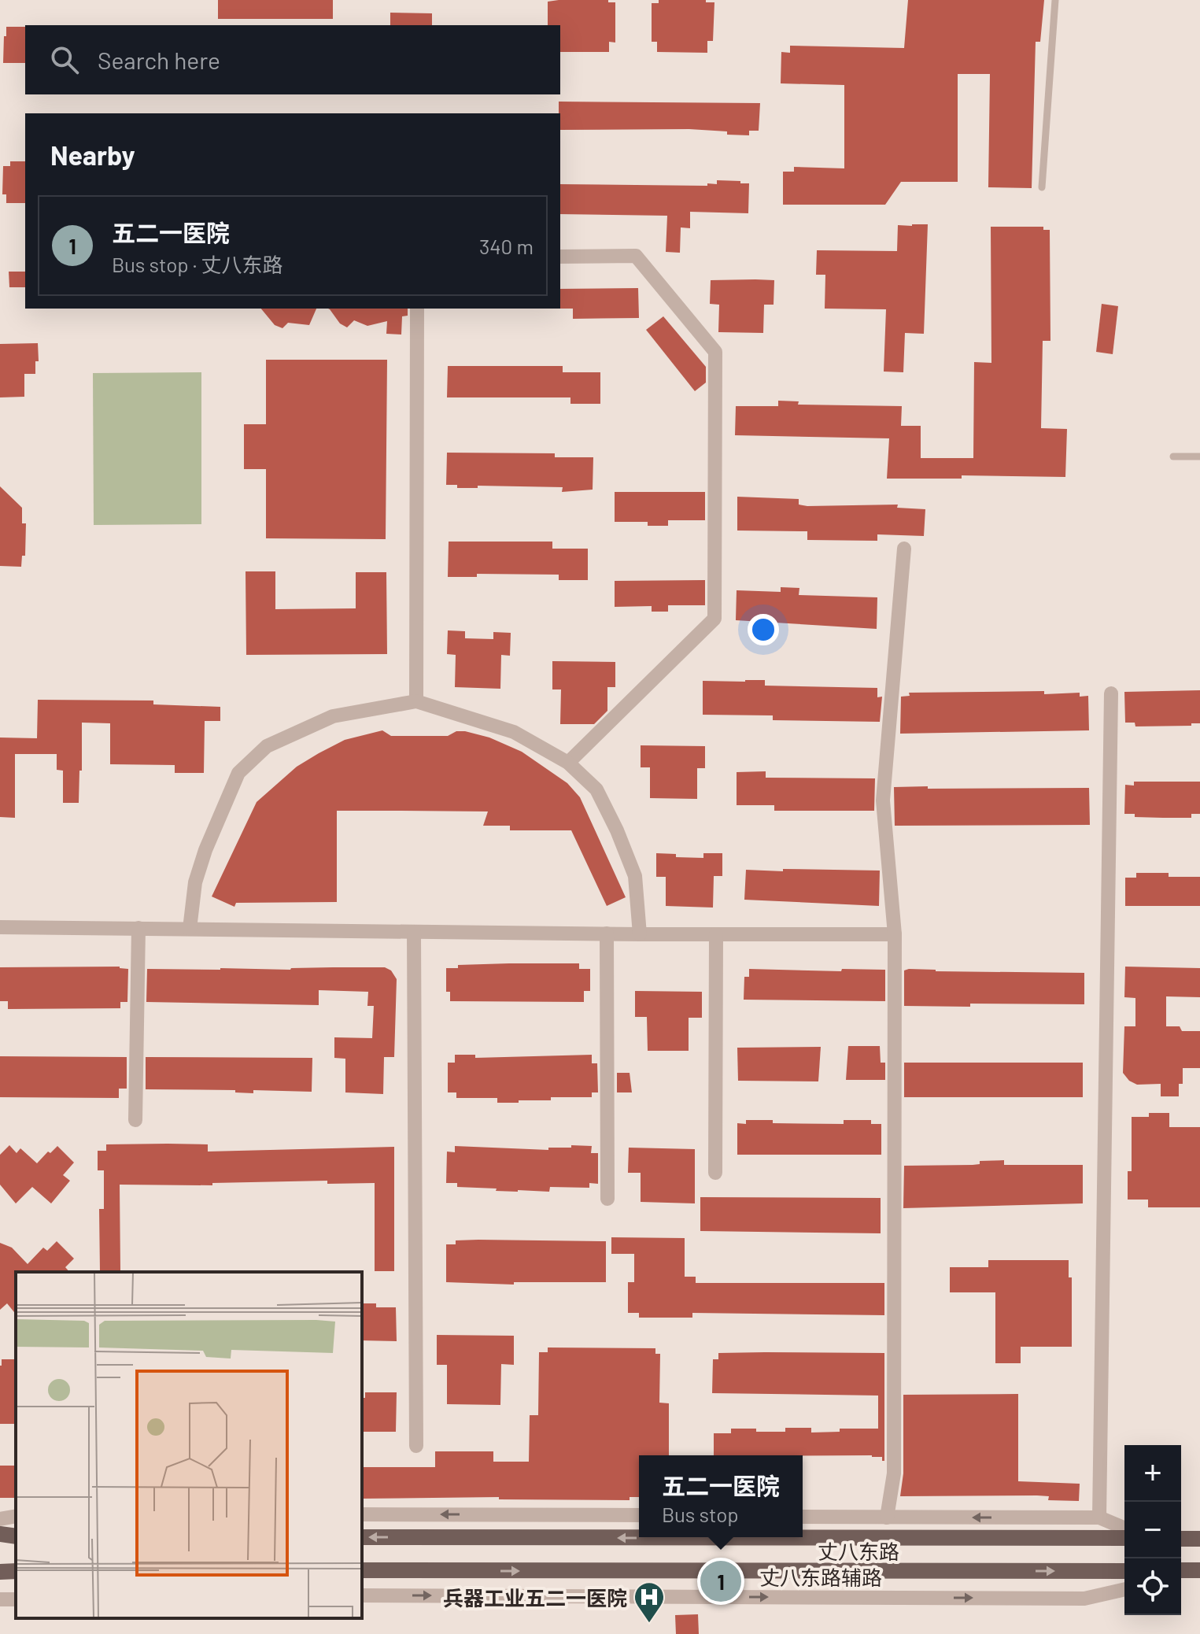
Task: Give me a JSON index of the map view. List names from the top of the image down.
{
  "streets": {
    "main road": ["丈八东路"],
    "street": ["丈八东路辅路"]
  },
  "places": {
    "hospital": ["兵器工业五二一医院"]
  },
  "page": {
    "search": "Search here",
    "heading": "Nearby",
    "list": [
      {
        "mark": "1",
        "name": "五二一医院",
        "note": "Bus stop · 丈八东路",
        "value": "340 m"
      }
    ],
    "map_buttons": ["+", "−"],
    "popup": ["五二一医院", "Bus stop"],
    "pins": "1"
  }
}
